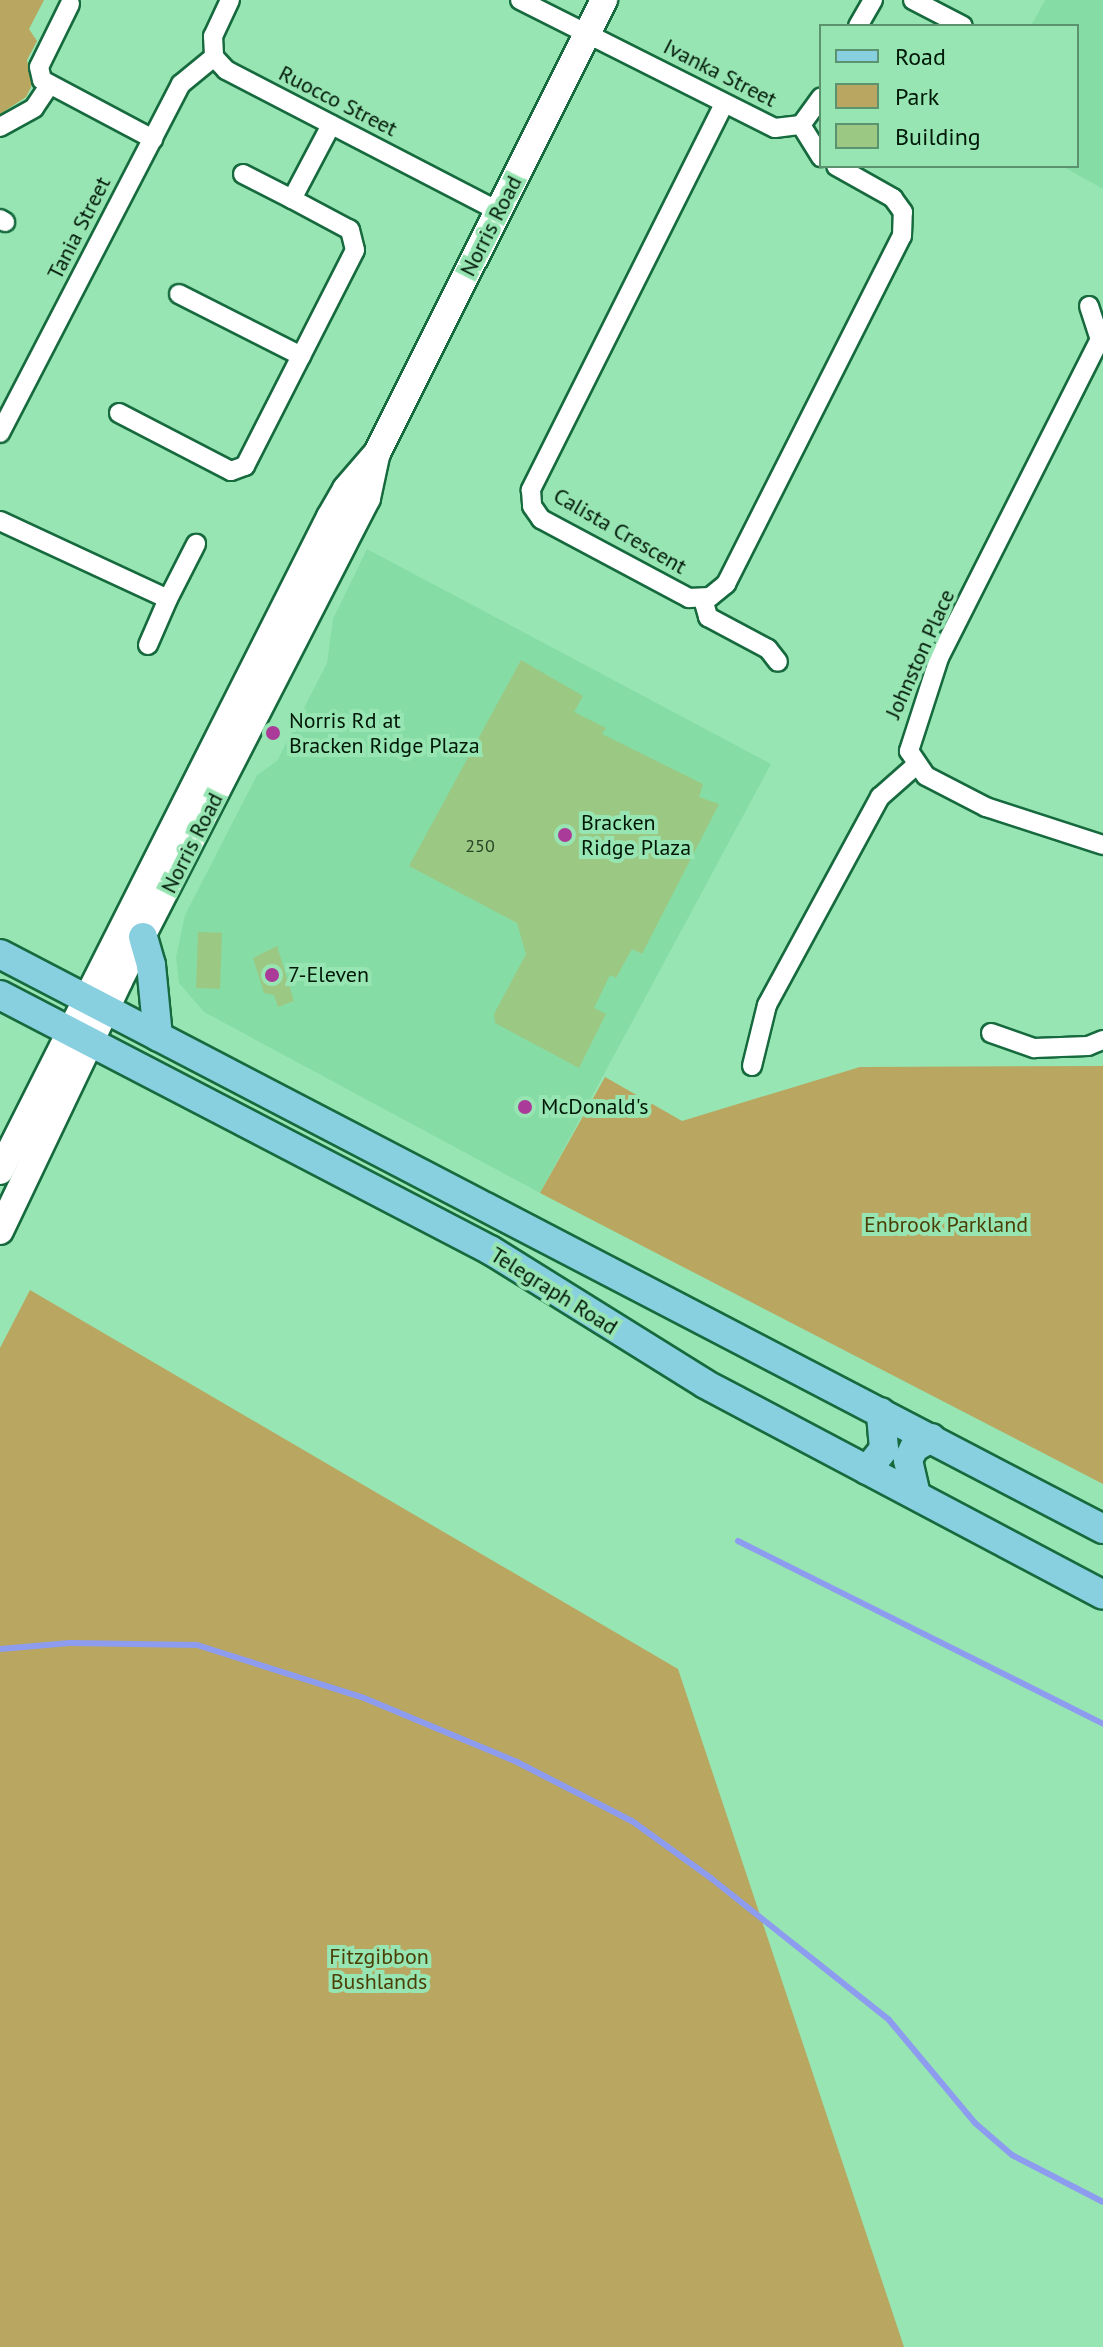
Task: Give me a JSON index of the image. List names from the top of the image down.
{
  "streets": {
    "main road": ["Norris Road", "Telegraph Road"],
    "street": [
      "Ivanka Street",
      "Ruocco Street",
      "Tania Street",
      "Calista Crescent",
      "Johnston Place"
    ]
  },
  "crossings": [
    ["Ivanka Street", "Norris Road"],
    ["Ivanka Street", "Calista Crescent"],
    ["Ruocco Street", "Norris Road"],
    ["Ruocco Street", "Tania Street"],
    ["Norris Road", "Telegraph Road"]
  ],
  "parks": ["Enbrook Parkland", "Fitzgibbon Bushlands"],
  "places": [
    "Norris Rd at Bracken Ridge Plaza",
    "Bracken Ridge Plaza",
    "7-Eleven",
    "McDonald's"
  ],
  "house_numbers": ["250"],
  "legend": ["Road", "Park", "Building"]
}
